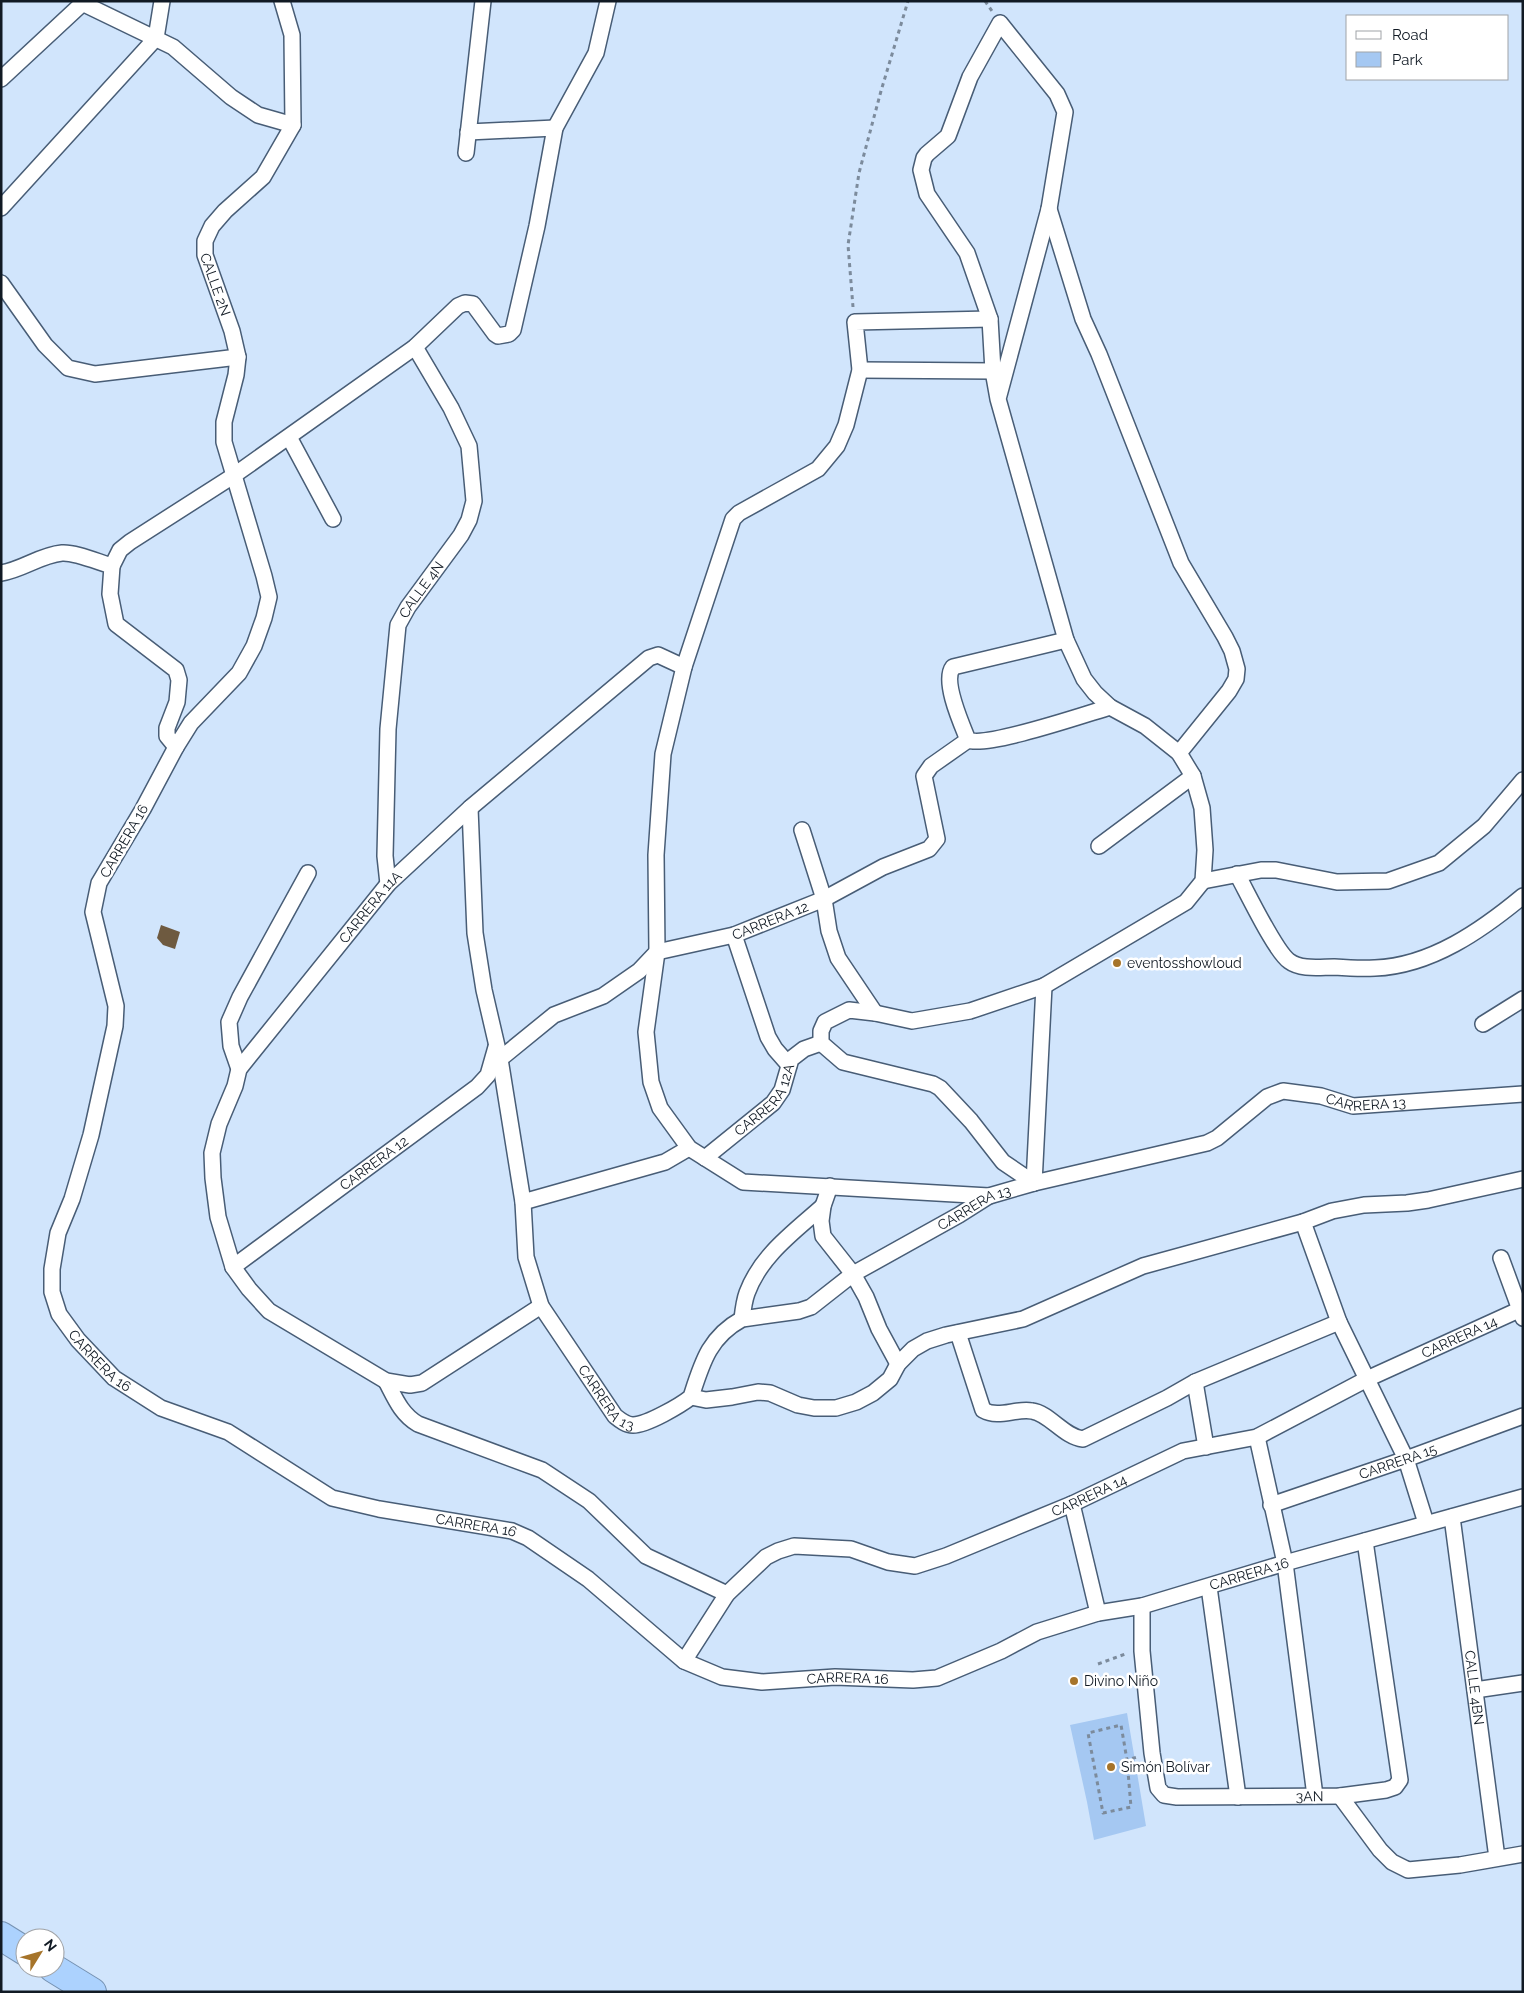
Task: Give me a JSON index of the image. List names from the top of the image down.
{
  "streets": {
    "street": [
      "CALLE 2N",
      "CALLE 4N",
      "CARRERA 16",
      "CARRERA 11A",
      "CARRERA 12",
      "CARRERA 12A",
      "CARRERA 13",
      "CARRERA 14",
      "CARRERA 15",
      "CALLE 4BN",
      "3AN"
    ]
  },
  "crossings": [
    ["CALLE 2N", "CARRERA 16"],
    ["CALLE 4N", "CARRERA 11A"],
    ["CARRERA 16", "CARRERA 14"],
    ["CARRERA 16", "CALLE 4BN"],
    ["CARRERA 16", "3AN"],
    ["CARRERA 11A", "CARRERA 12"]
  ],
  "places": ["eventosshowloud", "Divino Niño", "Simón Bolívar"],
  "legend": ["Road", "Park"],
  "north": "top right"
}
